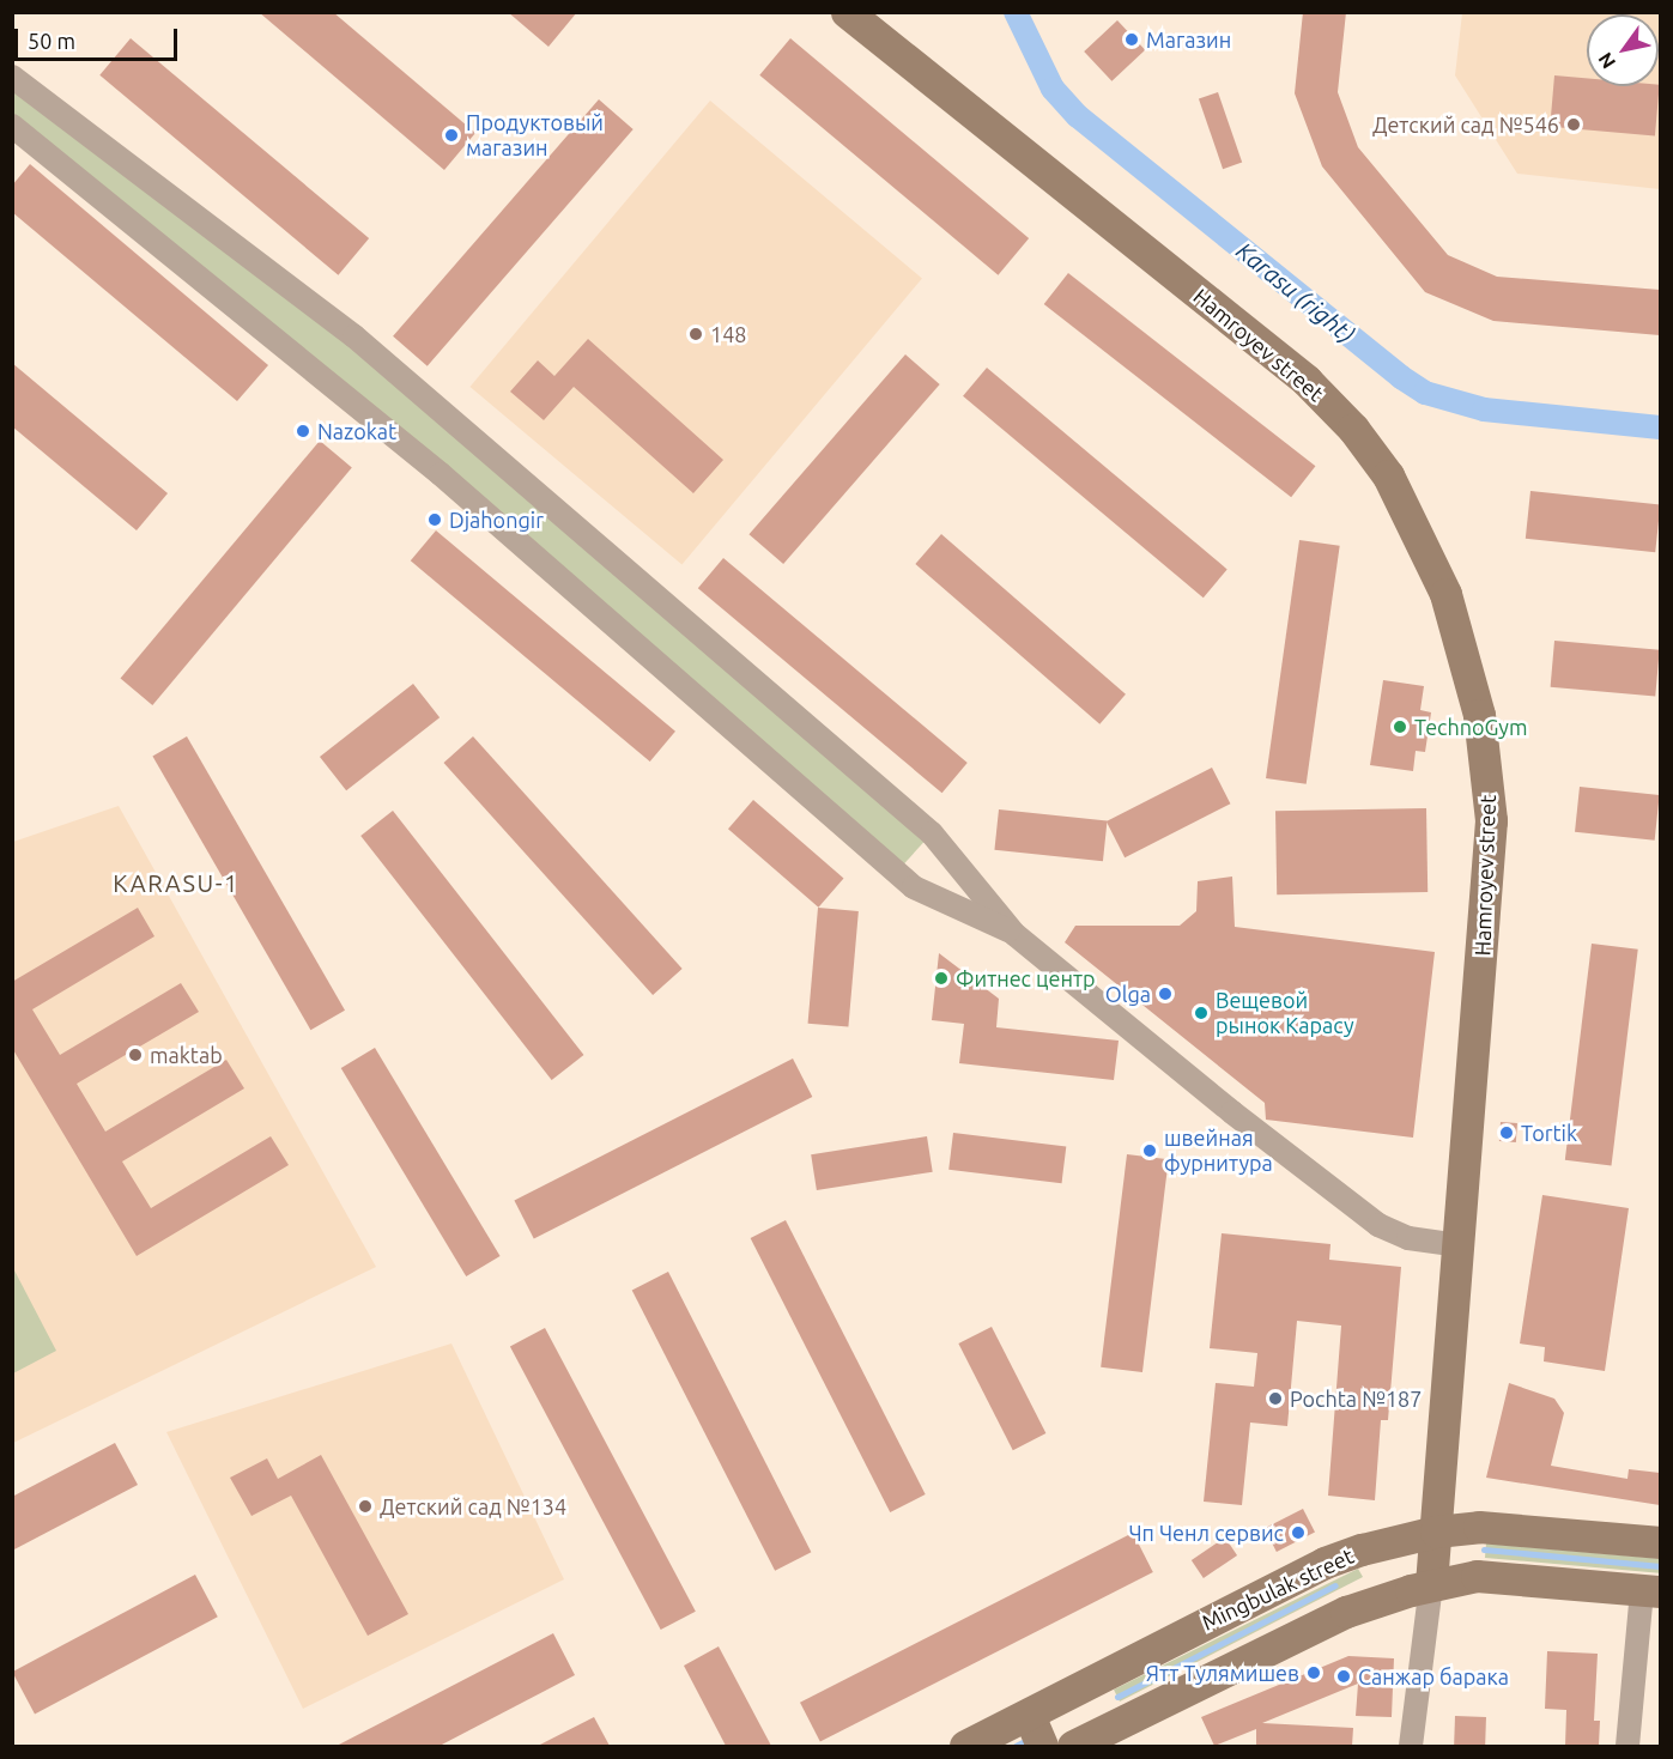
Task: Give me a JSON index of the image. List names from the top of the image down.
{
  "streets": {
    "main road": ["Hamroyev street", "Mingbulak street"]
  },
  "crossings": [
    ["Hamroyev street", "Mingbulak street"]
  ],
  "districts": ["KARASU-1"],
  "water": ["Karasu (right)"],
  "places": [
    "Магазин",
    "Детский сад №546",
    "Продуктовый магазин",
    "148",
    "Nazokat",
    "Djahongir",
    "TechnoGym",
    "Фитнес центр",
    "Olga",
    "Вещевой рынок Карасу",
    "maktab",
    "Tortik",
    "швейная фурнитура",
    "Pochta №187",
    "Детский сад №134",
    "Чп Ченл сервис",
    "Ятт Тулямишев",
    "Санжар барака"
  ],
  "scale_bar": "50 m",
  "north": "bottom left"
}
